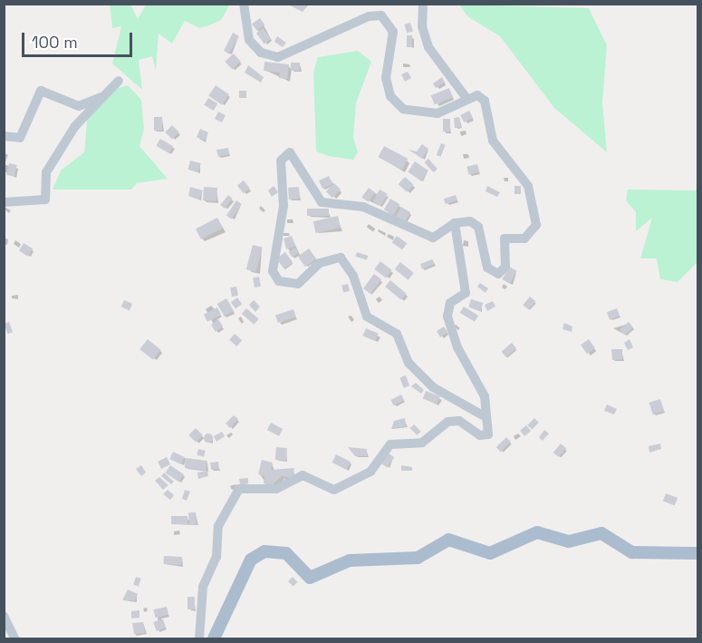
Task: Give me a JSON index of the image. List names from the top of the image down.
{
  "scale_bar": "100 m"
}
